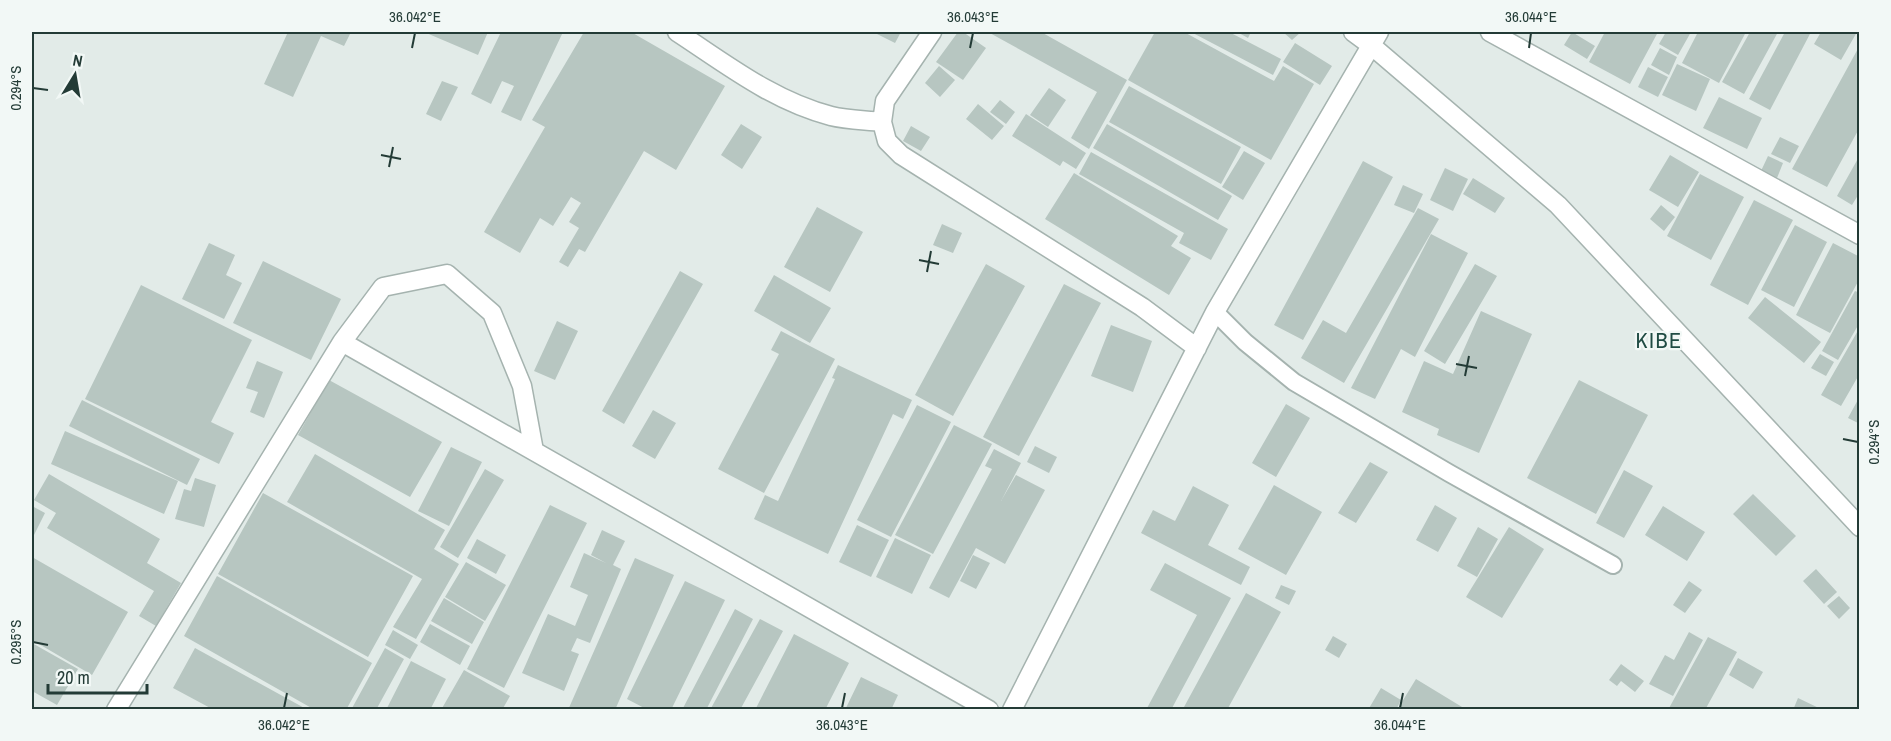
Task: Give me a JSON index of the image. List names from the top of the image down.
{
  "districts": ["KIBE"],
  "scale_bar": "20 m",
  "north": "top",
  "coordinates": [
    "36.042°E",
    "36.043°E",
    "36.044°E",
    "0.294°S",
    "0.295°S"
  ]
}
